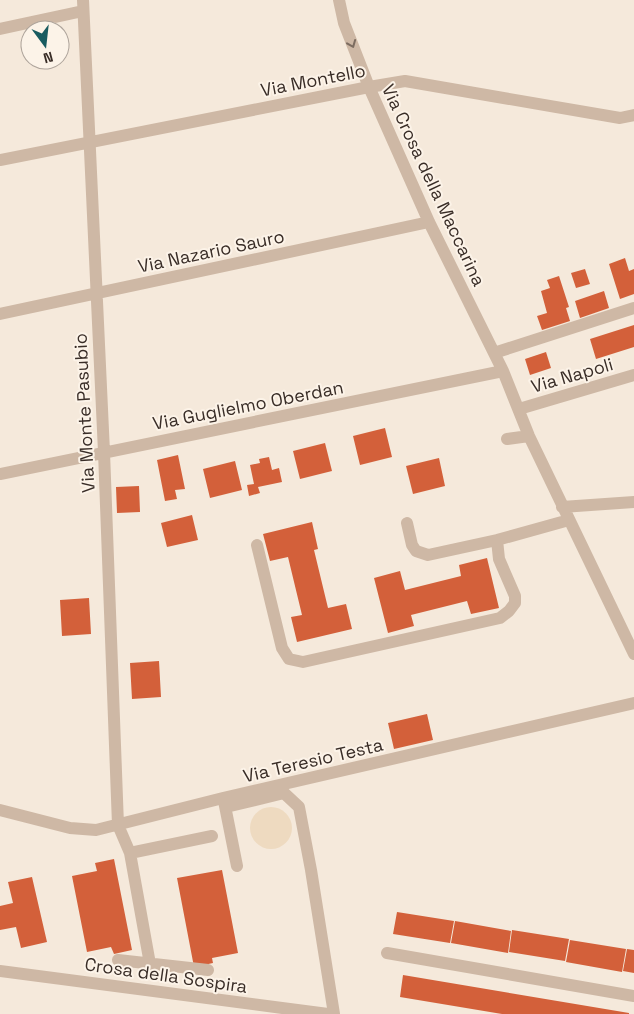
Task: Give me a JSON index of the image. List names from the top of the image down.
{
  "streets": {
    "street": [
      "Via Montello",
      "Via Crosa della Maccarina",
      "Via Nazario Sauro",
      "Via Napoli",
      "Via Guglielmo Oberdan",
      "Via Monte Pasubio",
      "Via Teresio Testa",
      "Crosa della Sospira"
    ]
  },
  "crossings": [
    ["Via Montello", "Via Crosa della Maccarina"],
    ["Via Montello", "Via Monte Pasubio"],
    ["Via Crosa della Maccarina", "Via Nazario Sauro"],
    ["Via Crosa della Maccarina", "Via Napoli"],
    ["Via Crosa della Maccarina", "Via Guglielmo Oberdan"],
    ["Via Nazario Sauro", "Via Monte Pasubio"],
    ["Via Guglielmo Oberdan", "Via Monte Pasubio"],
    ["Via Monte Pasubio", "Via Teresio Testa"]
  ],
  "north": "bottom"
}
